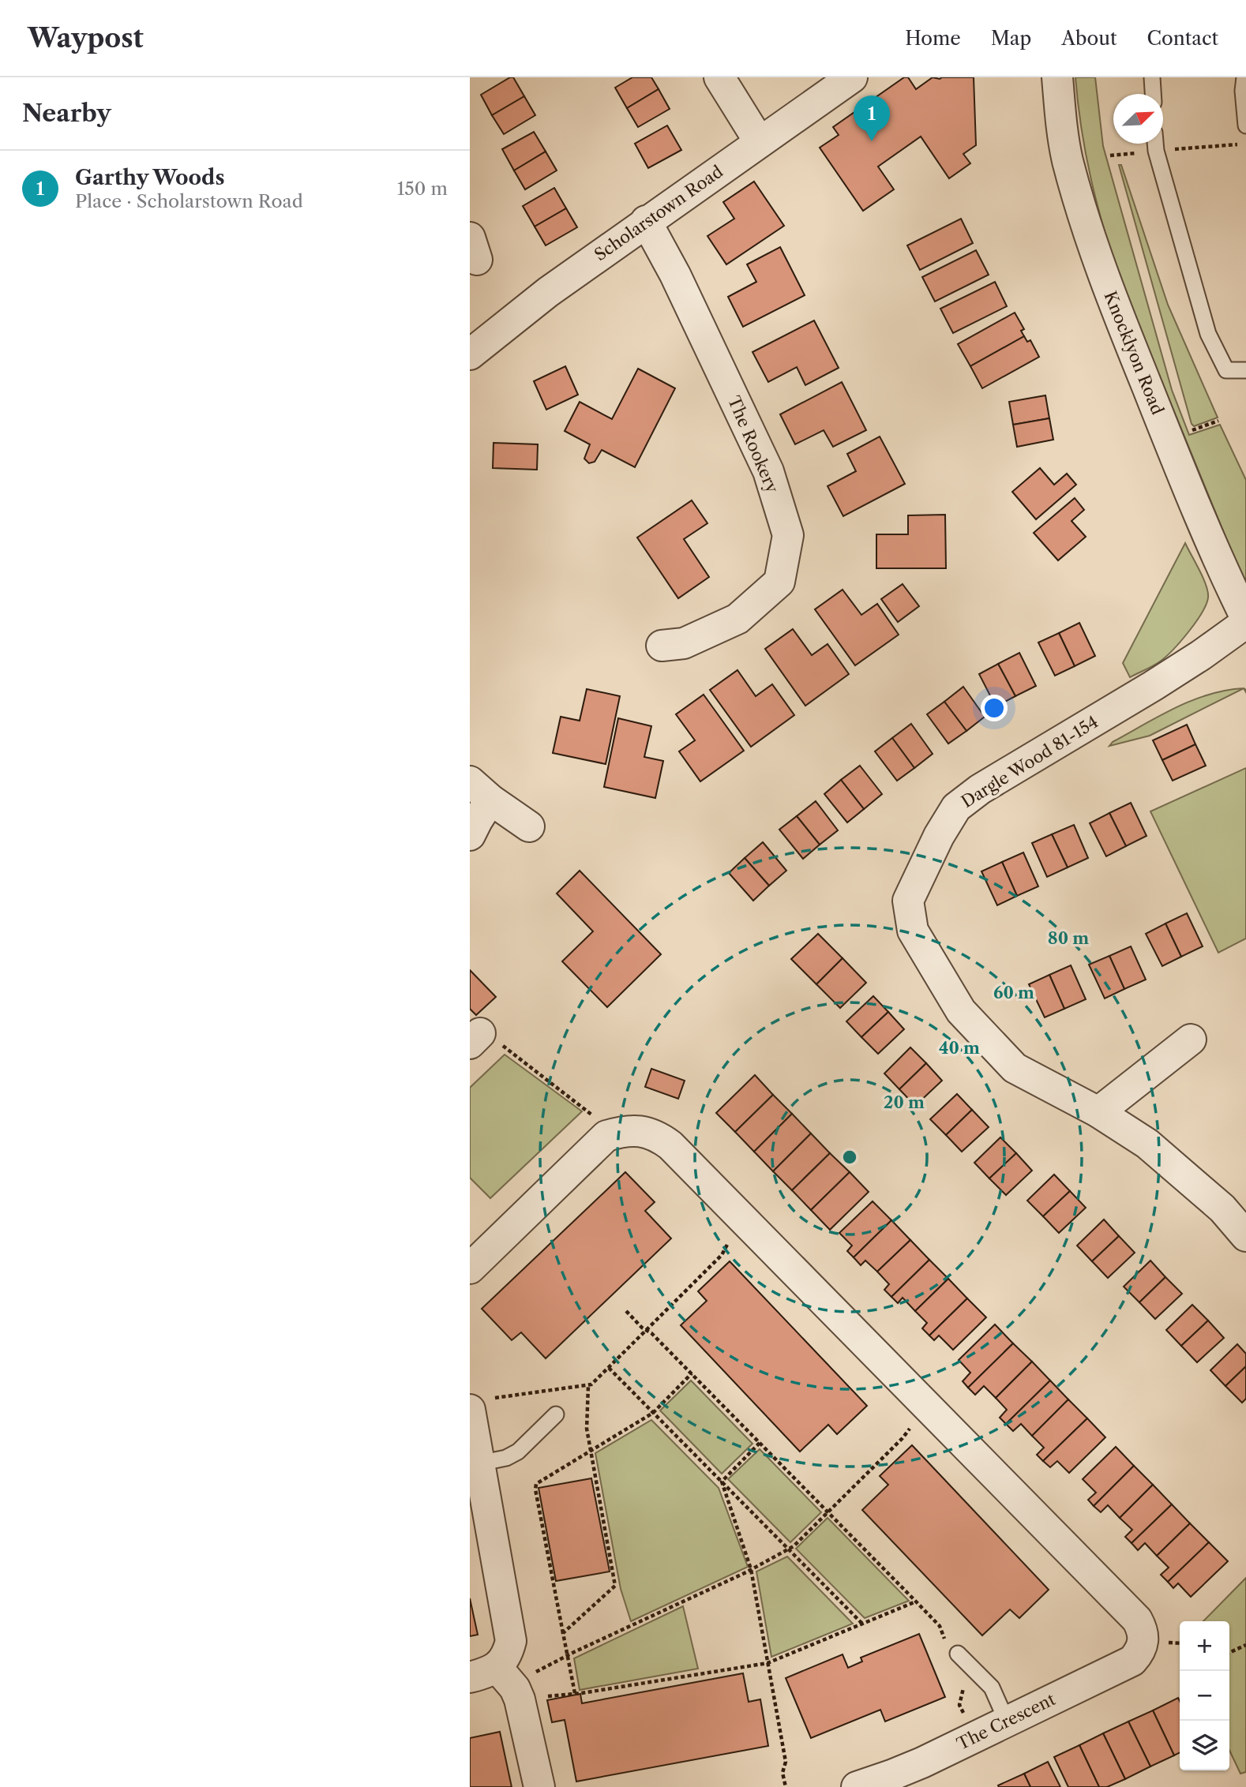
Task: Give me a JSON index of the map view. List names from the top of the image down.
{
  "streets": {
    "street": [
      "Scholarstown Road",
      "Knocklyon Road",
      "The Rookery",
      "Dargle Wood 81-154",
      "The Crescent"
    ]
  },
  "crossings": [
    ["Scholarstown Road", "The Rookery"]
  ],
  "north": "top right",
  "page": {
    "header": "Waypost",
    "nav": [
      "Home",
      "Map",
      "About",
      "Contact"
    ],
    "heading": "Nearby",
    "pins": "1",
    "list": [
      {
        "mark": "1",
        "name": "Garthy Woods",
        "note": "Place · Scholarstown Road",
        "value": "150 m"
      }
    ],
    "map_buttons": ["+", "−"]
  },
  "rings": [
    "80 m",
    "60 m",
    "40 m",
    "20 m"
  ]
}
